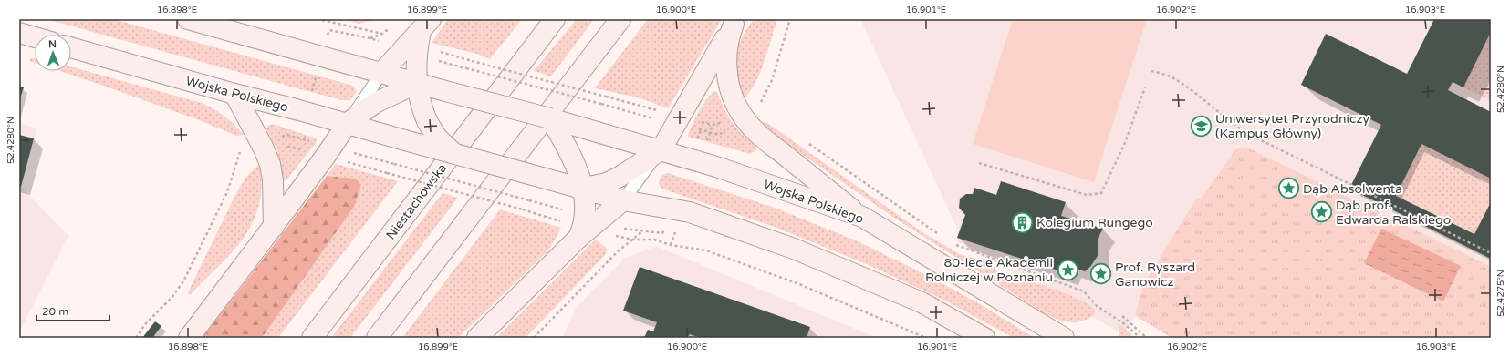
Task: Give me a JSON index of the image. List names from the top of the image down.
{
  "streets": {
    "street": ["Wojska Polskiego", "Niestachowska"]
  },
  "places": {
    "school or university": ["Uniwersytet Przyrodniczy (Kampus Główny)"],
    "place": [
      "Dąb Absolwenta",
      "Dąb prof. Edwarda Ralskiego",
      "80-lecie Akademii Rolniczej w Poznaniu",
      "Prof. Ryszard Ganowicz"
    ],
    "building": ["Kolegium Rungego"]
  },
  "scale_bar": "20 m",
  "north": "top",
  "coordinates": [
    "16.898°E",
    "16.899°E",
    "16.900°E",
    "16.901°E",
    "16.902°E",
    "16.903°E",
    "52.4280°N",
    "52.4275°N"
  ]
}
